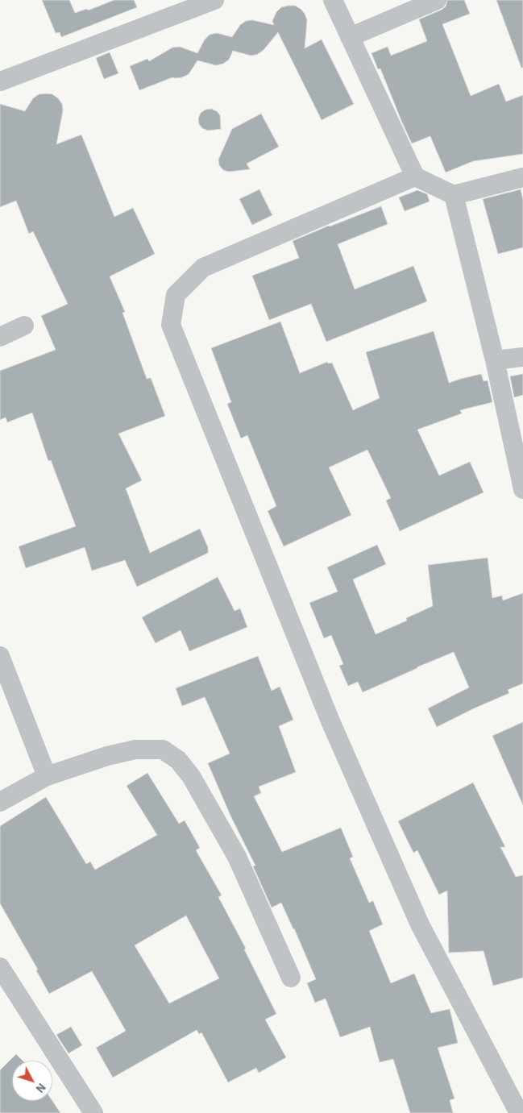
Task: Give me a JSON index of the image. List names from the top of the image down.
{
  "north": "bottom right"
}
